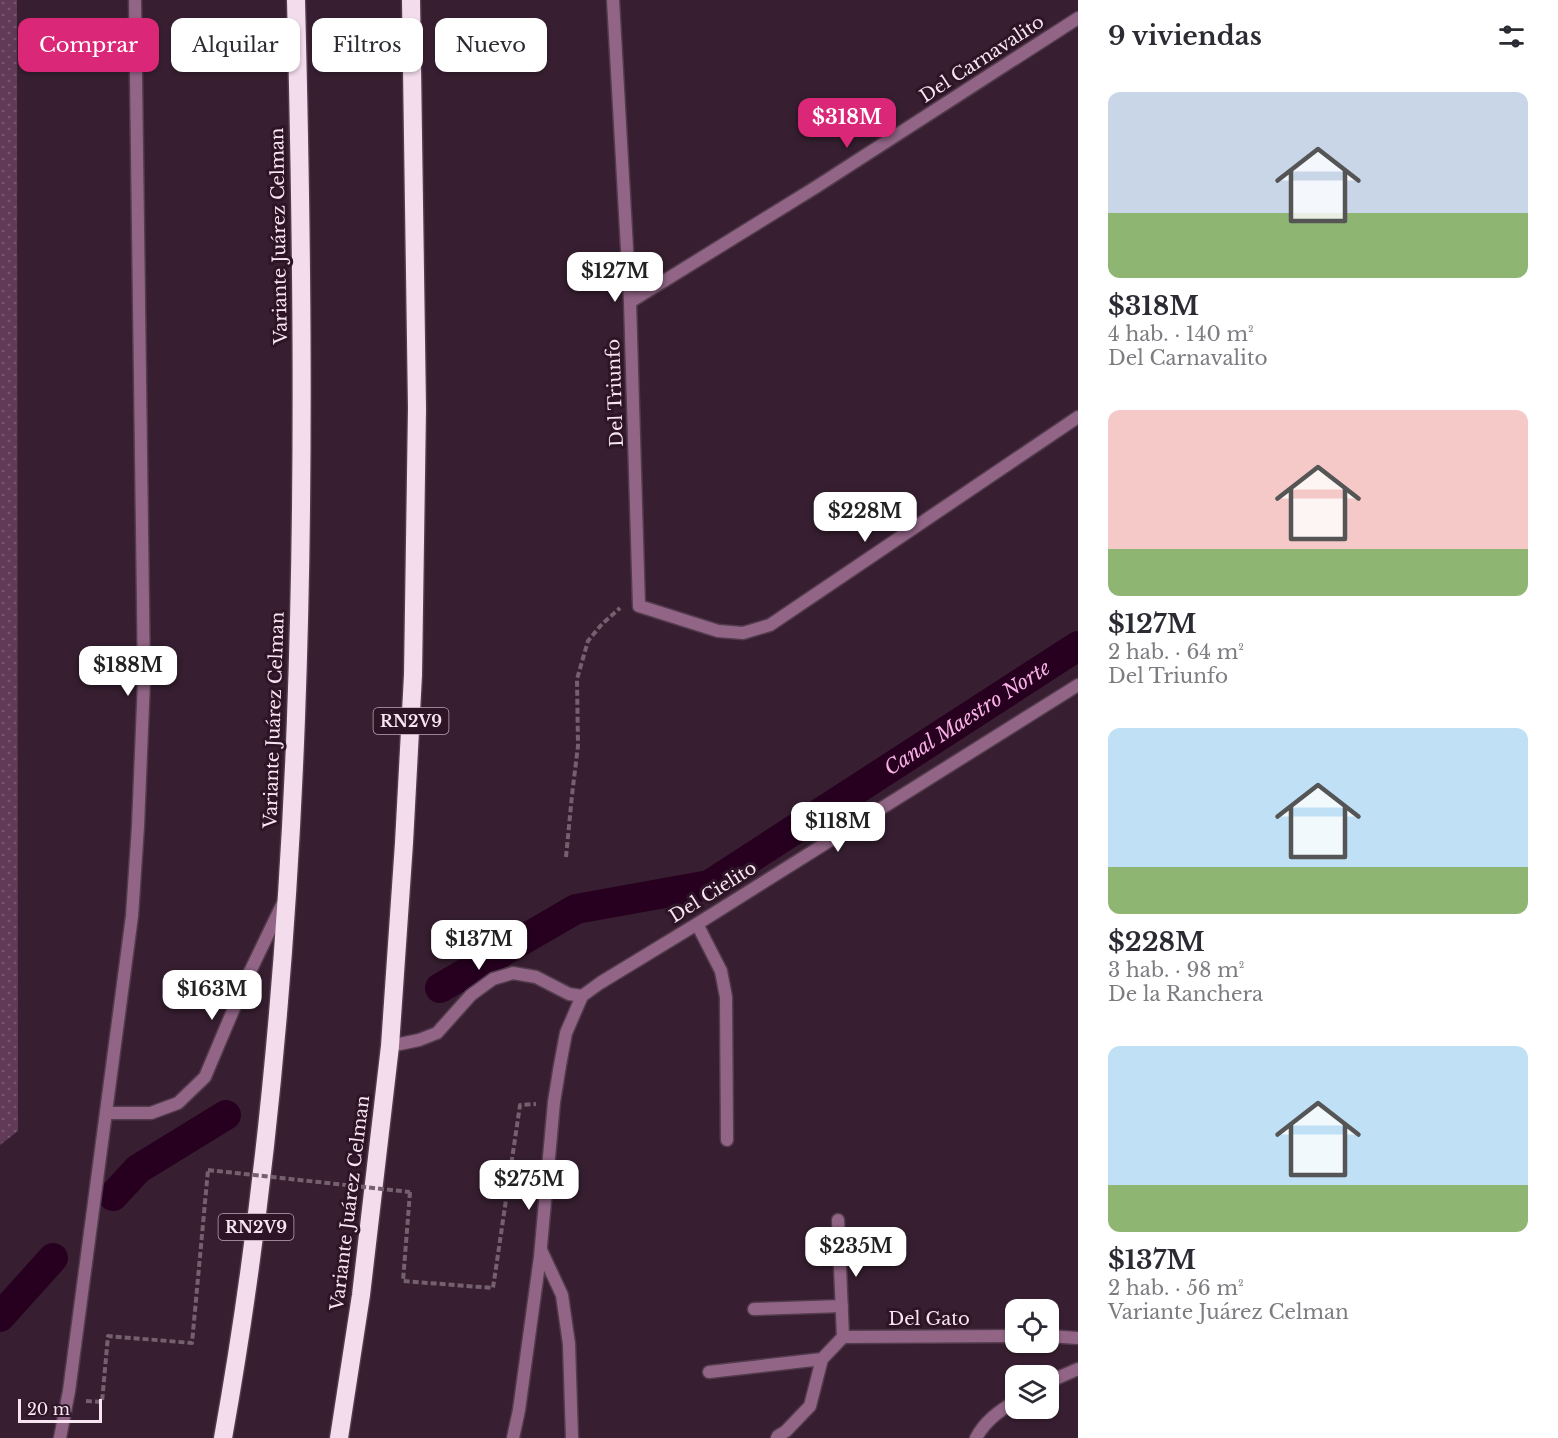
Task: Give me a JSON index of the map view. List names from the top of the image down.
{
  "streets": {
    "highway": ["Variante Juárez Celman", "RN2V9"],
    "street": [
      "Del Carnavalito",
      "Del Triunfo",
      "Del Cielito",
      "Del Gato"
    ]
  },
  "crossings": [
    ["Del Carnavalito", "Del Triunfo"]
  ],
  "water": ["Canal Maestro Norte"],
  "scale_bar": "20 m",
  "page": {
    "heading": "9 viviendas",
    "chip": [
      "Comprar",
      "Alquilar",
      "Filtros",
      "Nuevo"
    ],
    "list": [
      {
        "name": "$318M",
        "note": "4 hab. · 140 m² · Del Carnavalito"
      },
      {
        "name": "$127M",
        "note": "2 hab. · 64 m² · Del Triunfo"
      },
      {
        "name": "$228M",
        "note": "3 hab. · 98 m² · De la Ranchera"
      },
      {
        "name": "$137M",
        "note": "2 hab. · 56 m² · Variante Juárez Celman"
      }
    ],
    "price": [
      "$318M",
      "$127M",
      "$228M",
      "$188M",
      "$118M",
      "$137M",
      "$163M",
      "$275M",
      "$235M"
    ],
    "scale": "20 m"
  }
}
